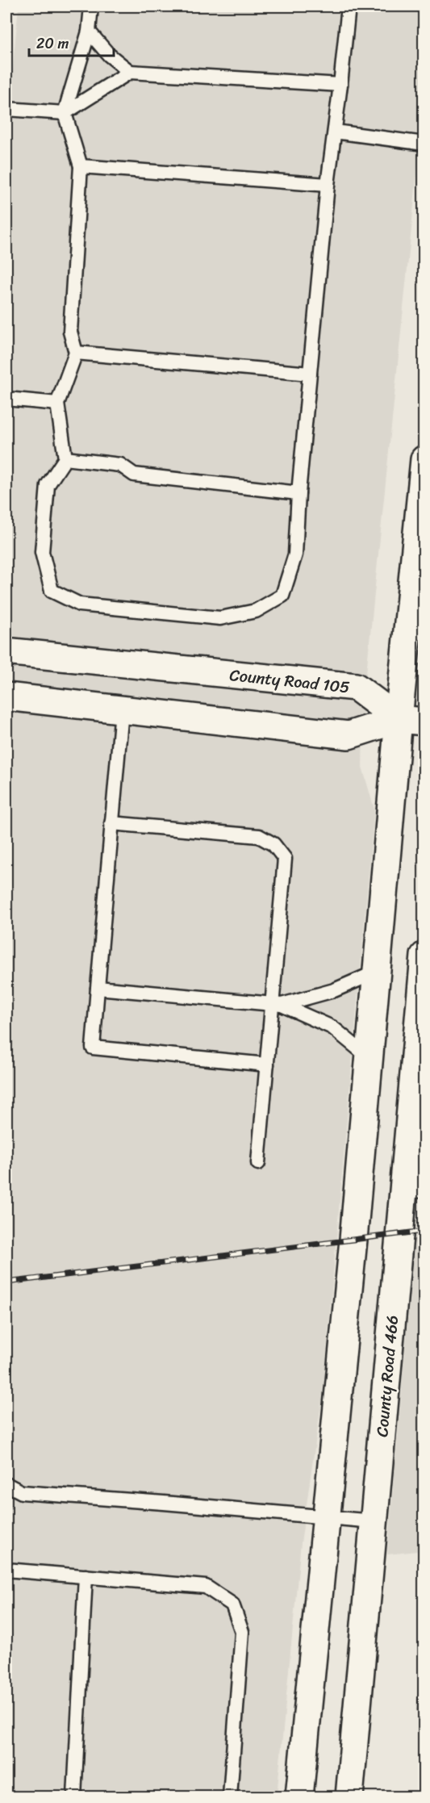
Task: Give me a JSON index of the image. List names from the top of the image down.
{
  "streets": {
    "main road": ["County Road 105", "County Road 466"]
  },
  "scale_bar": "20 m"
}
